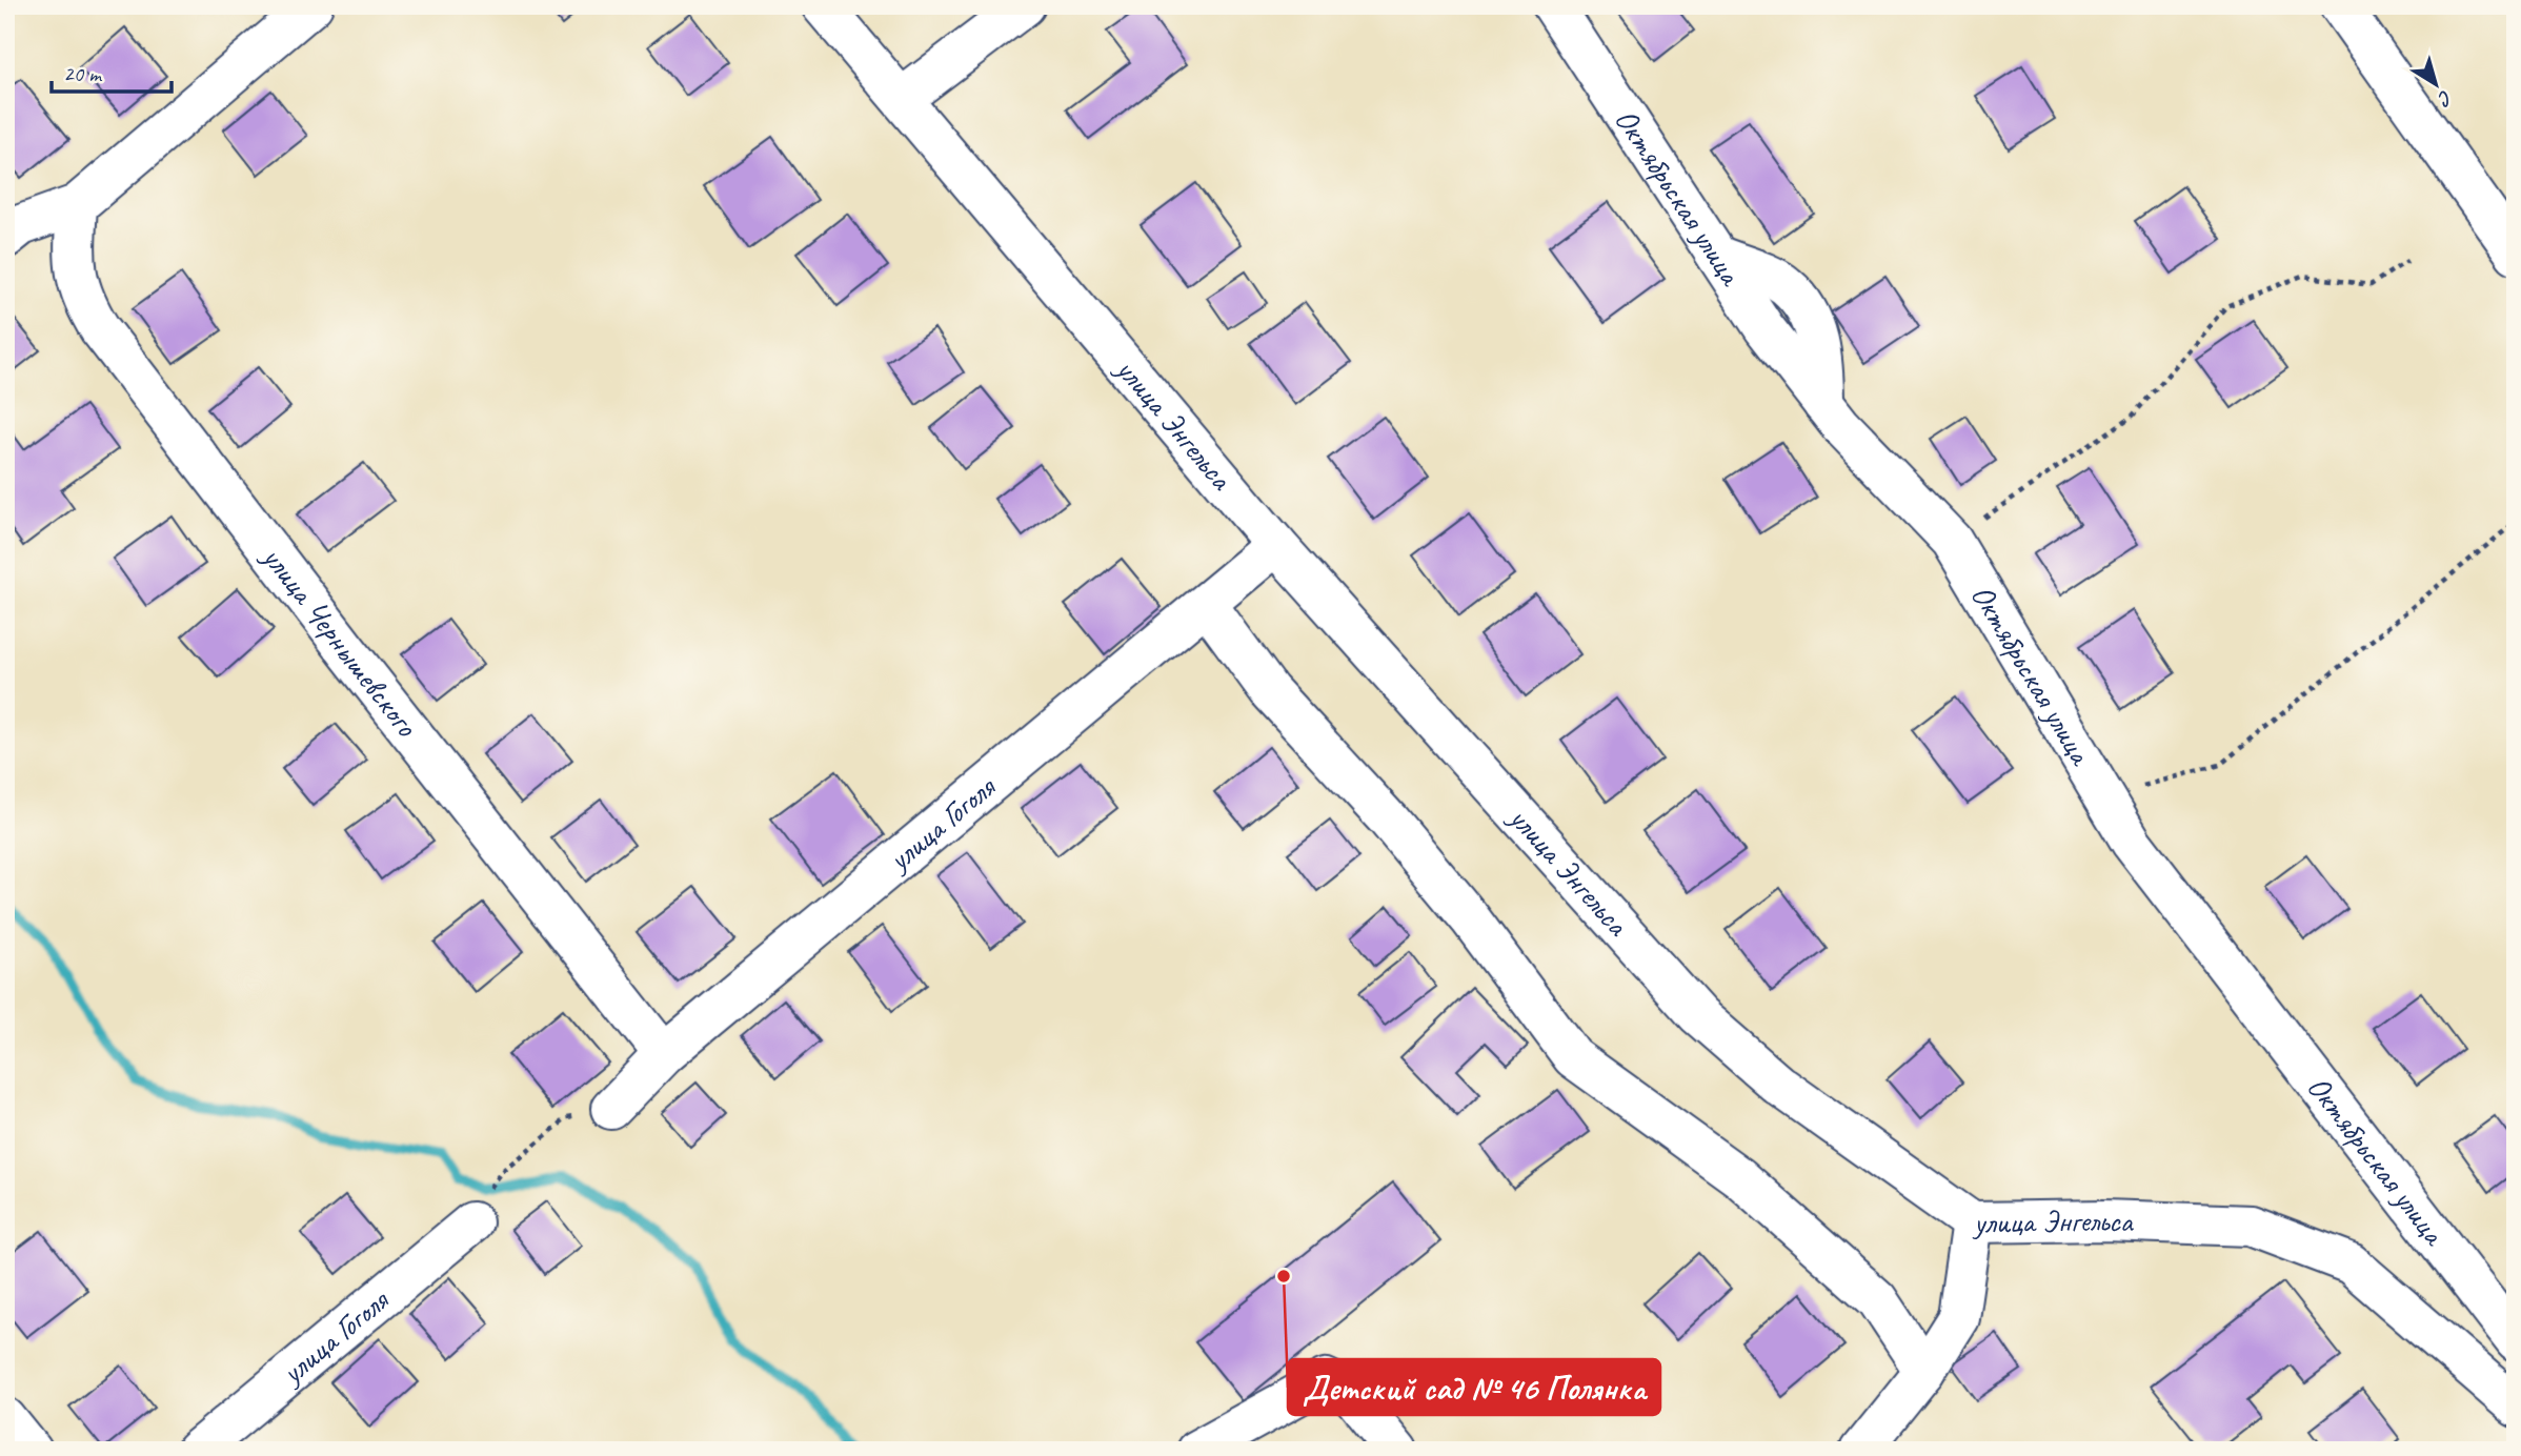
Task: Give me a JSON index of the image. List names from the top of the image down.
{
  "streets": {
    "street": [
      "Октябрьская улица",
      "улица Энгельса",
      "улица Чернышевского",
      "улица Гоголя"
    ]
  },
  "crossings": [
    ["улица Энгельса", "улица Гоголя"],
    ["улица Чернышевского", "улица Гоголя"]
  ],
  "places": ["Детский сад № 46 Полянка"],
  "scale_bar": "20 m",
  "north": "bottom right"
}
